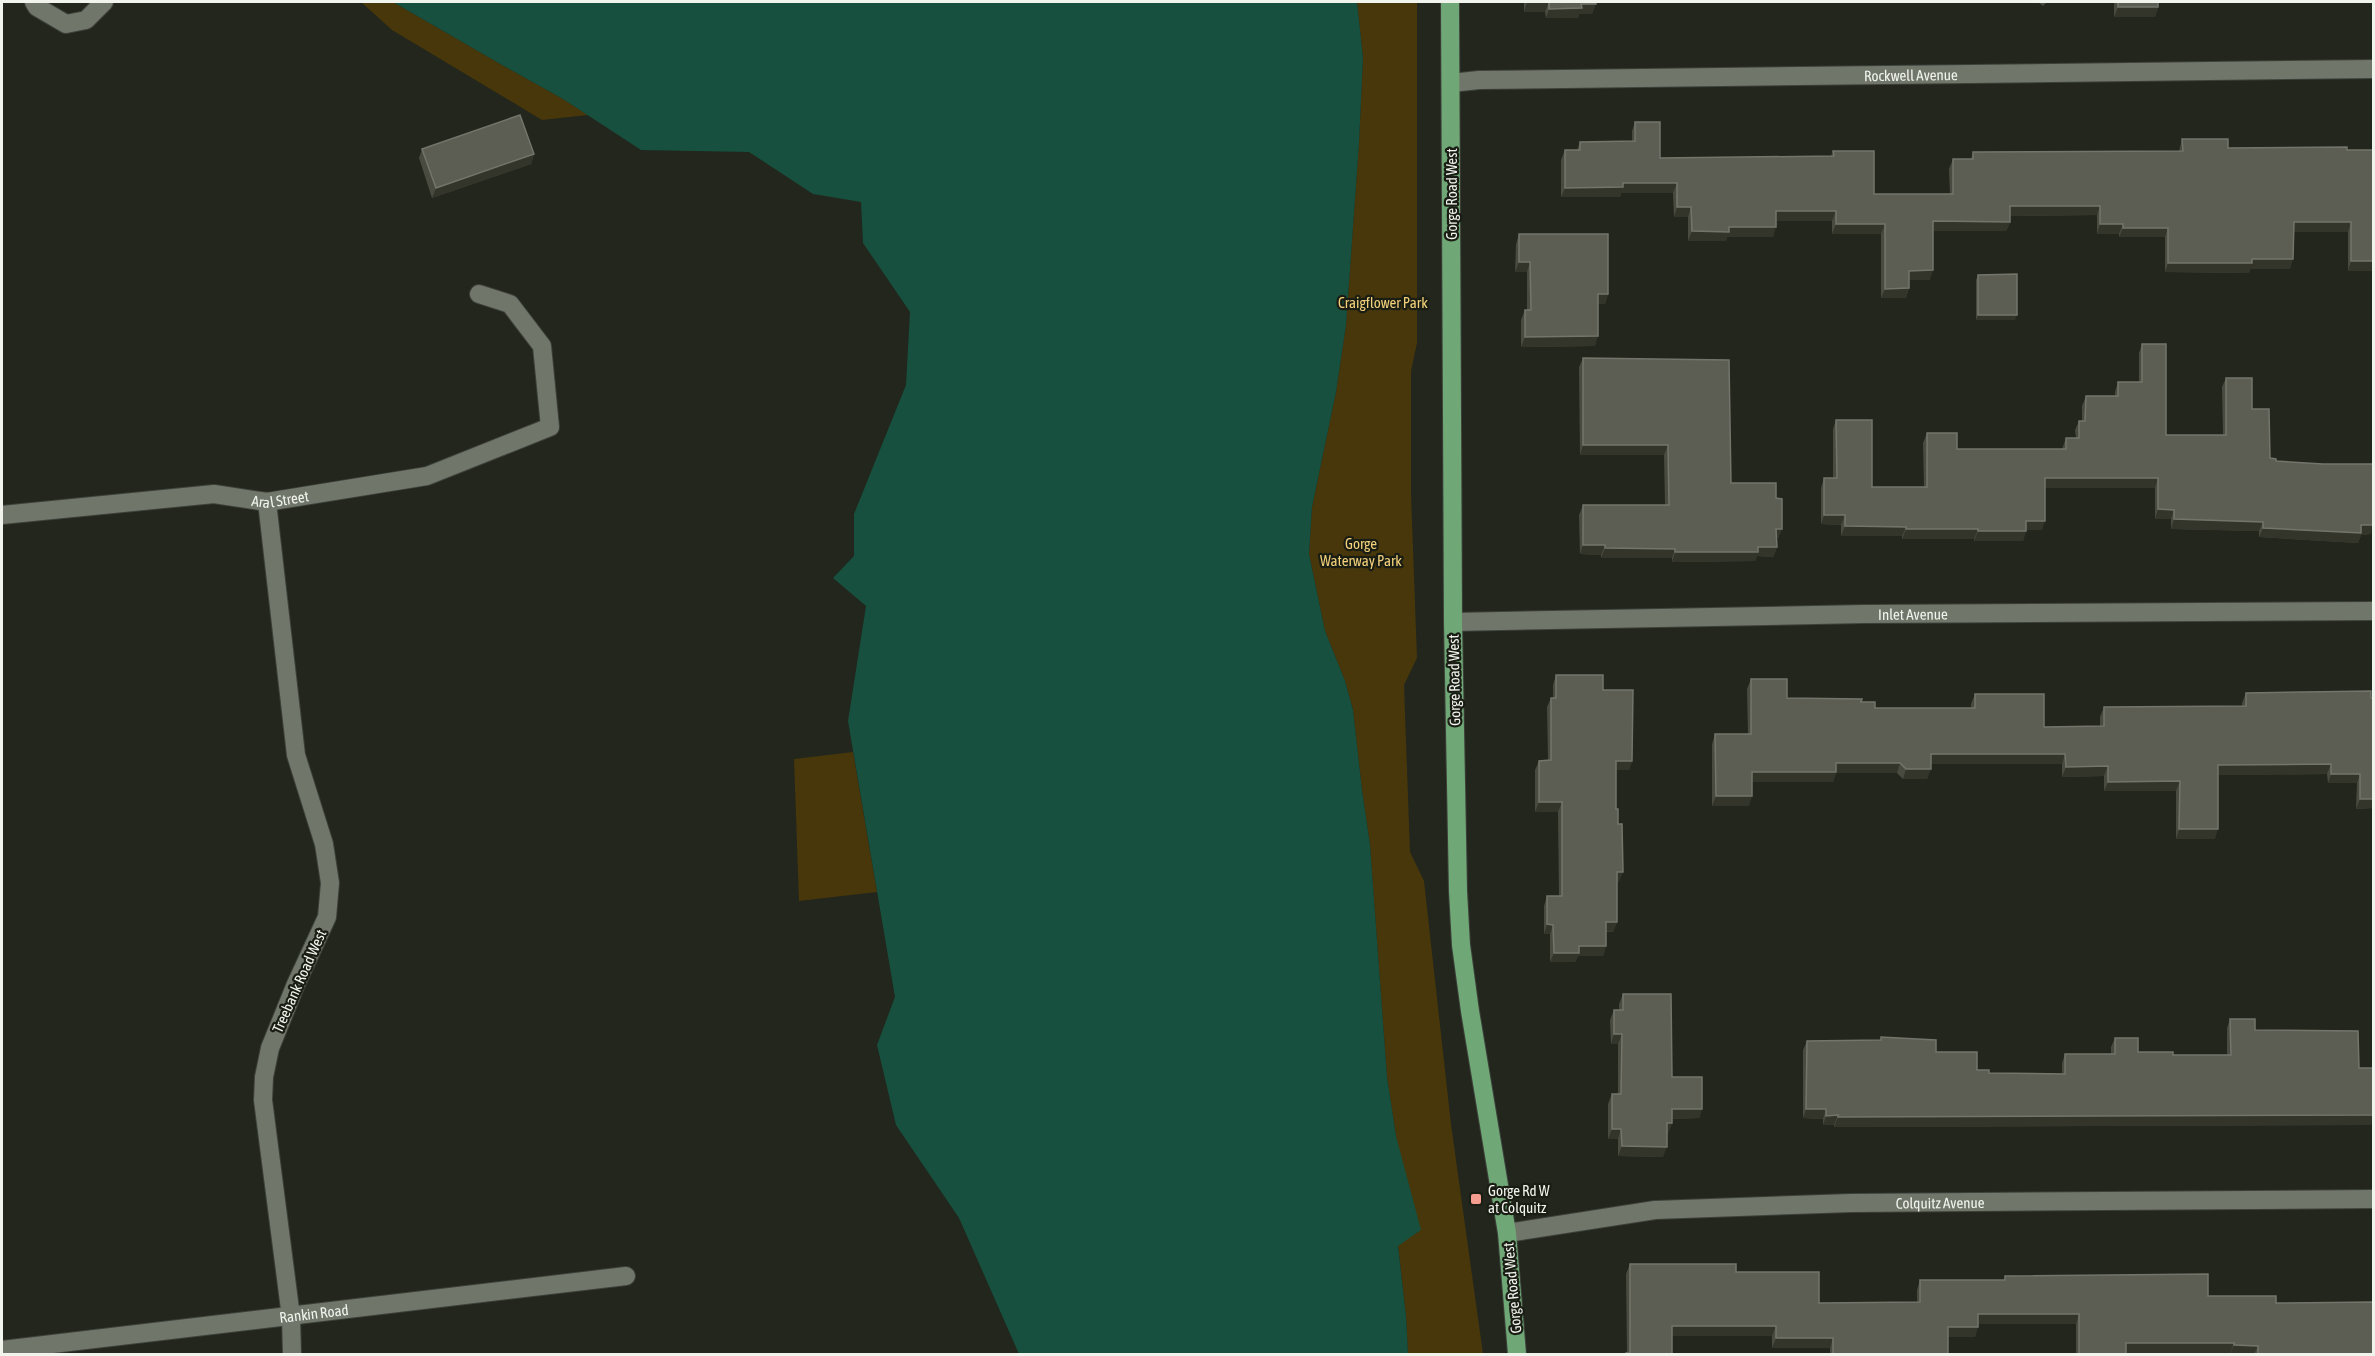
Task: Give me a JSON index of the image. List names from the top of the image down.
{
  "streets": {
    "main road": ["Gorge Road West"],
    "street": [
      "Rockwell Avenue",
      "Aral Street",
      "Inlet Avenue",
      "Treebank Road West",
      "Colquitz Avenue",
      "Rankin Road"
    ]
  },
  "crossings": [
    ["Rockwell Avenue", "Gorge Road West"],
    ["Gorge Road West", "Inlet Avenue"],
    ["Gorge Road West", "Colquitz Avenue"],
    ["Aral Street", "Treebank Road West"],
    ["Treebank Road West", "Rankin Road"]
  ],
  "parks": ["Craigflower Park", "Gorge Waterway Park"],
  "places": {
    "transit": ["Gorge Rd W at Colquitz"]
  }
}
